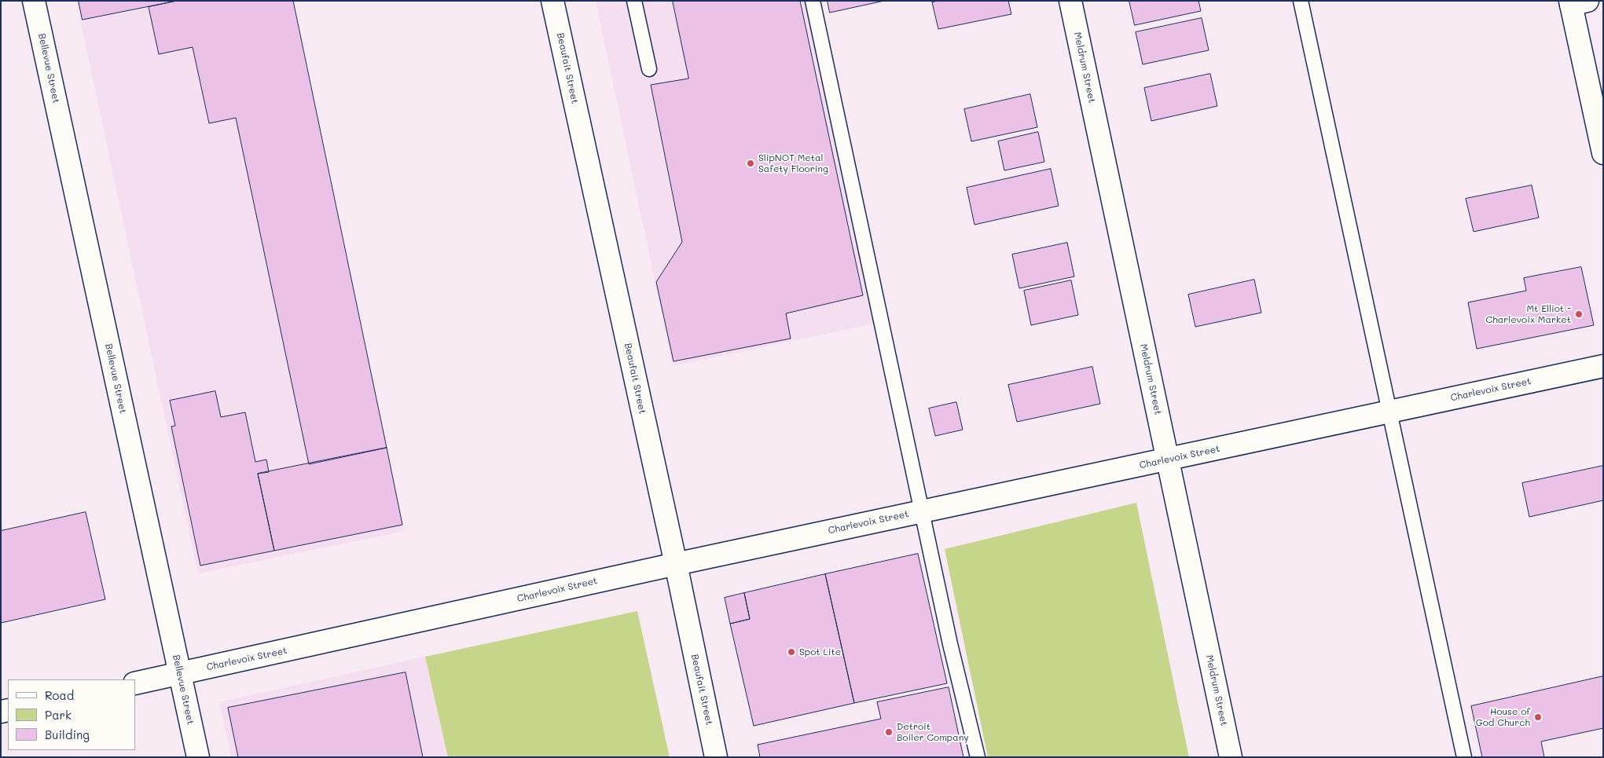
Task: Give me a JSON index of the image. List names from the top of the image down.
{
  "streets": {
    "street": [
      "Meldrum Street",
      "Bellevue Street",
      "Beaufait Street",
      "Charlevoix Street"
    ]
  },
  "crossings": [
    ["Meldrum Street", "Charlevoix Street"],
    ["Bellevue Street", "Charlevoix Street"],
    ["Beaufait Street", "Charlevoix Street"]
  ],
  "places": [
    "SlipNOT Metal Safety Flooring",
    "Mt Elliot - Charlevoix Market",
    "Spot Lite",
    "House of God Church",
    "Detroit Boiler Company"
  ],
  "legend": ["Road", "Park", "Building"]
}
